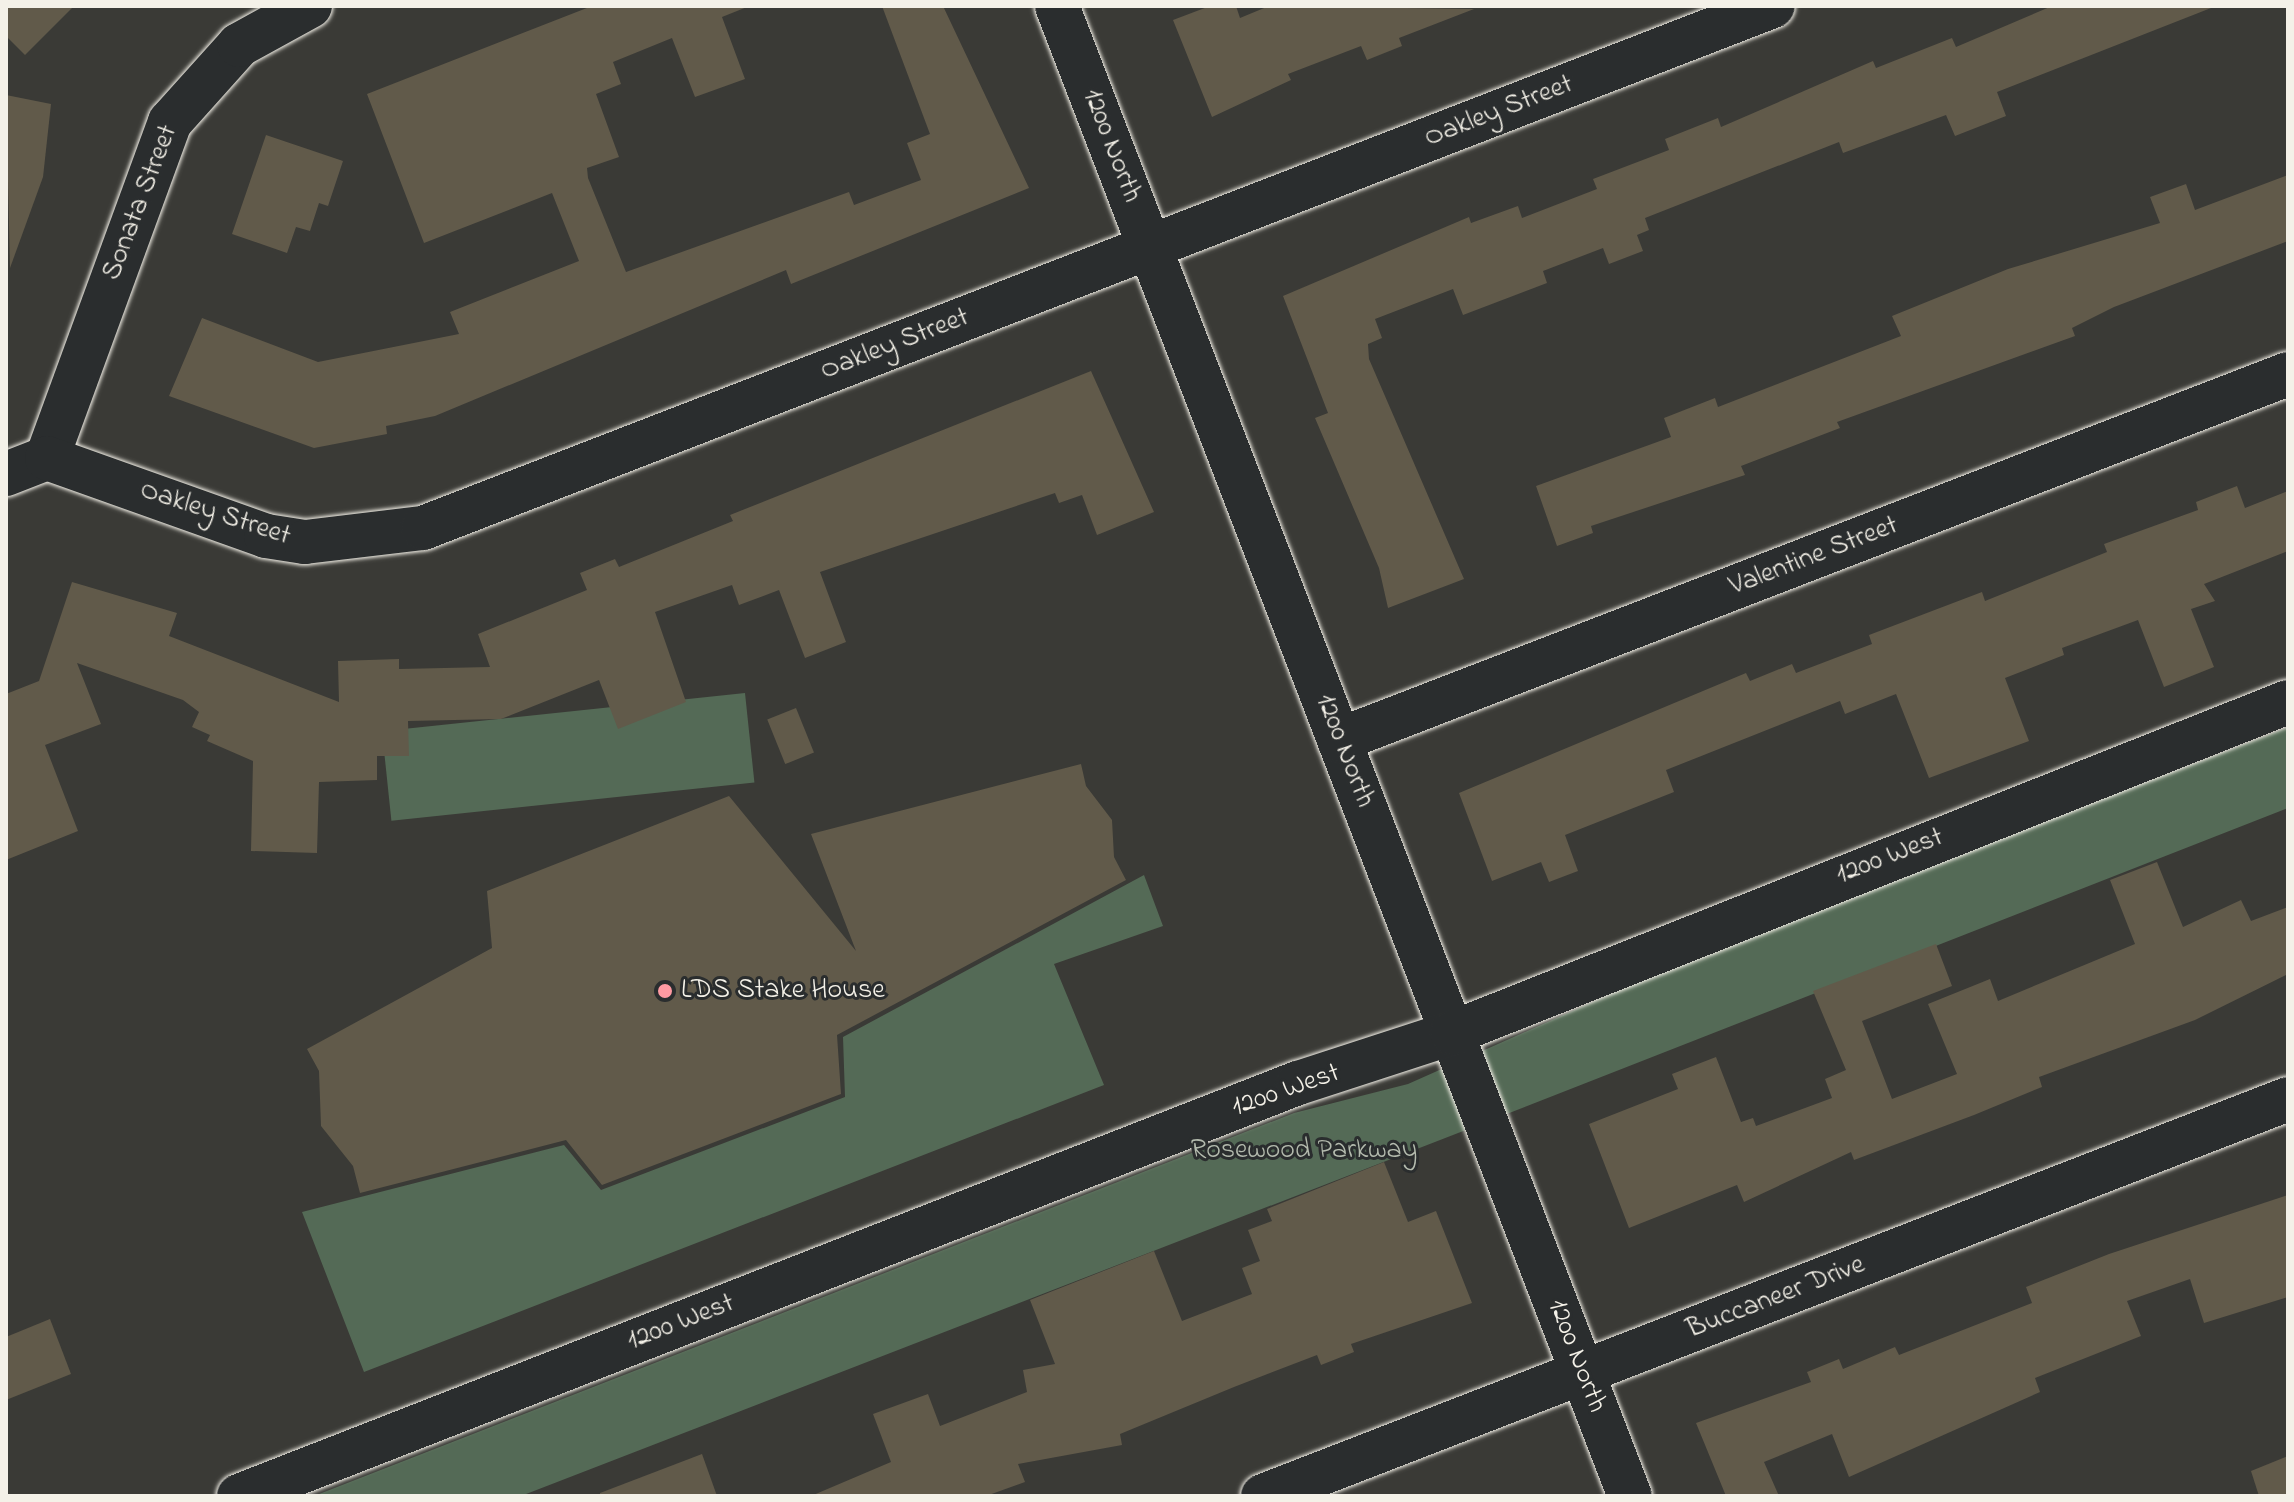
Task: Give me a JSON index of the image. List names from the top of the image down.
{
  "streets": {
    "street": [
      "Oakley Street",
      "1200 North",
      "Sonata Street",
      "Valentine Street",
      "1200 West",
      "Buccaneer Drive"
    ]
  },
  "crossings": [
    ["Oakley Street", "1200 North"],
    ["Oakley Street", "Sonata Street"],
    ["1200 North", "Valentine Street"],
    ["1200 North", "1200 West"],
    ["1200 North", "Buccaneer Drive"]
  ],
  "parks": ["Rosewood Parkway"],
  "places": ["LDS Stake House"]
}
